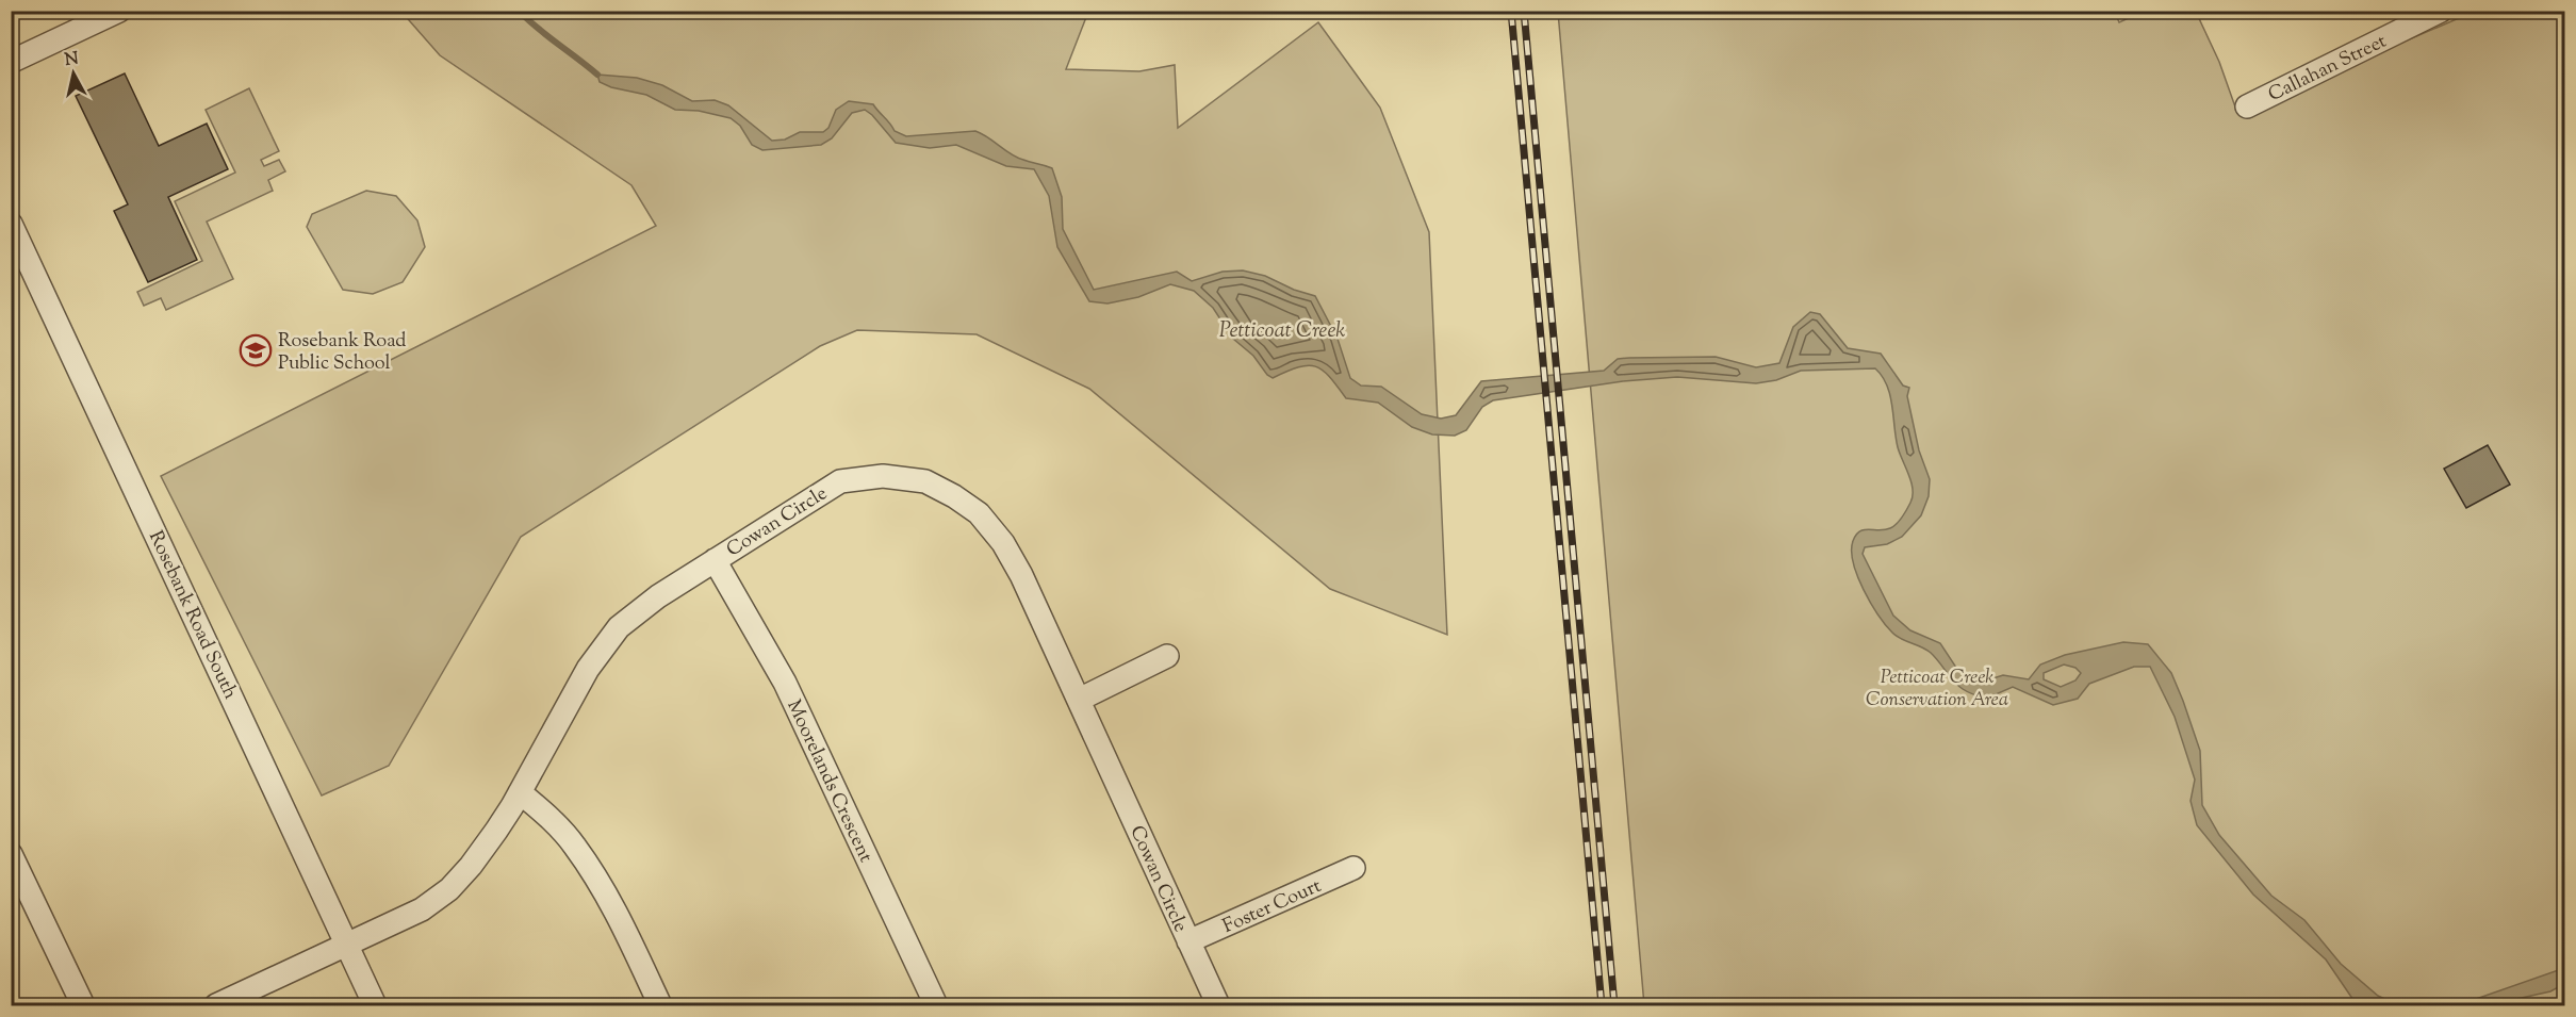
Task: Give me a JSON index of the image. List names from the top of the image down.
{
  "streets": {
    "street": [
      "Callahan Street",
      "Cowan Circle",
      "Rosebank Road South",
      "Moorelands Crescent",
      "Foster Court"
    ]
  },
  "crossings": [
    ["Cowan Circle", "Rosebank Road South"],
    ["Cowan Circle", "Moorelands Crescent"],
    ["Cowan Circle", "Foster Court"]
  ],
  "water": ["Petticoat Creek"],
  "parks": ["Petticoat Creek Conservation Area"],
  "places": {
    "school or university": ["Rosebank Road Public School"]
  },
  "north": "top"
}
